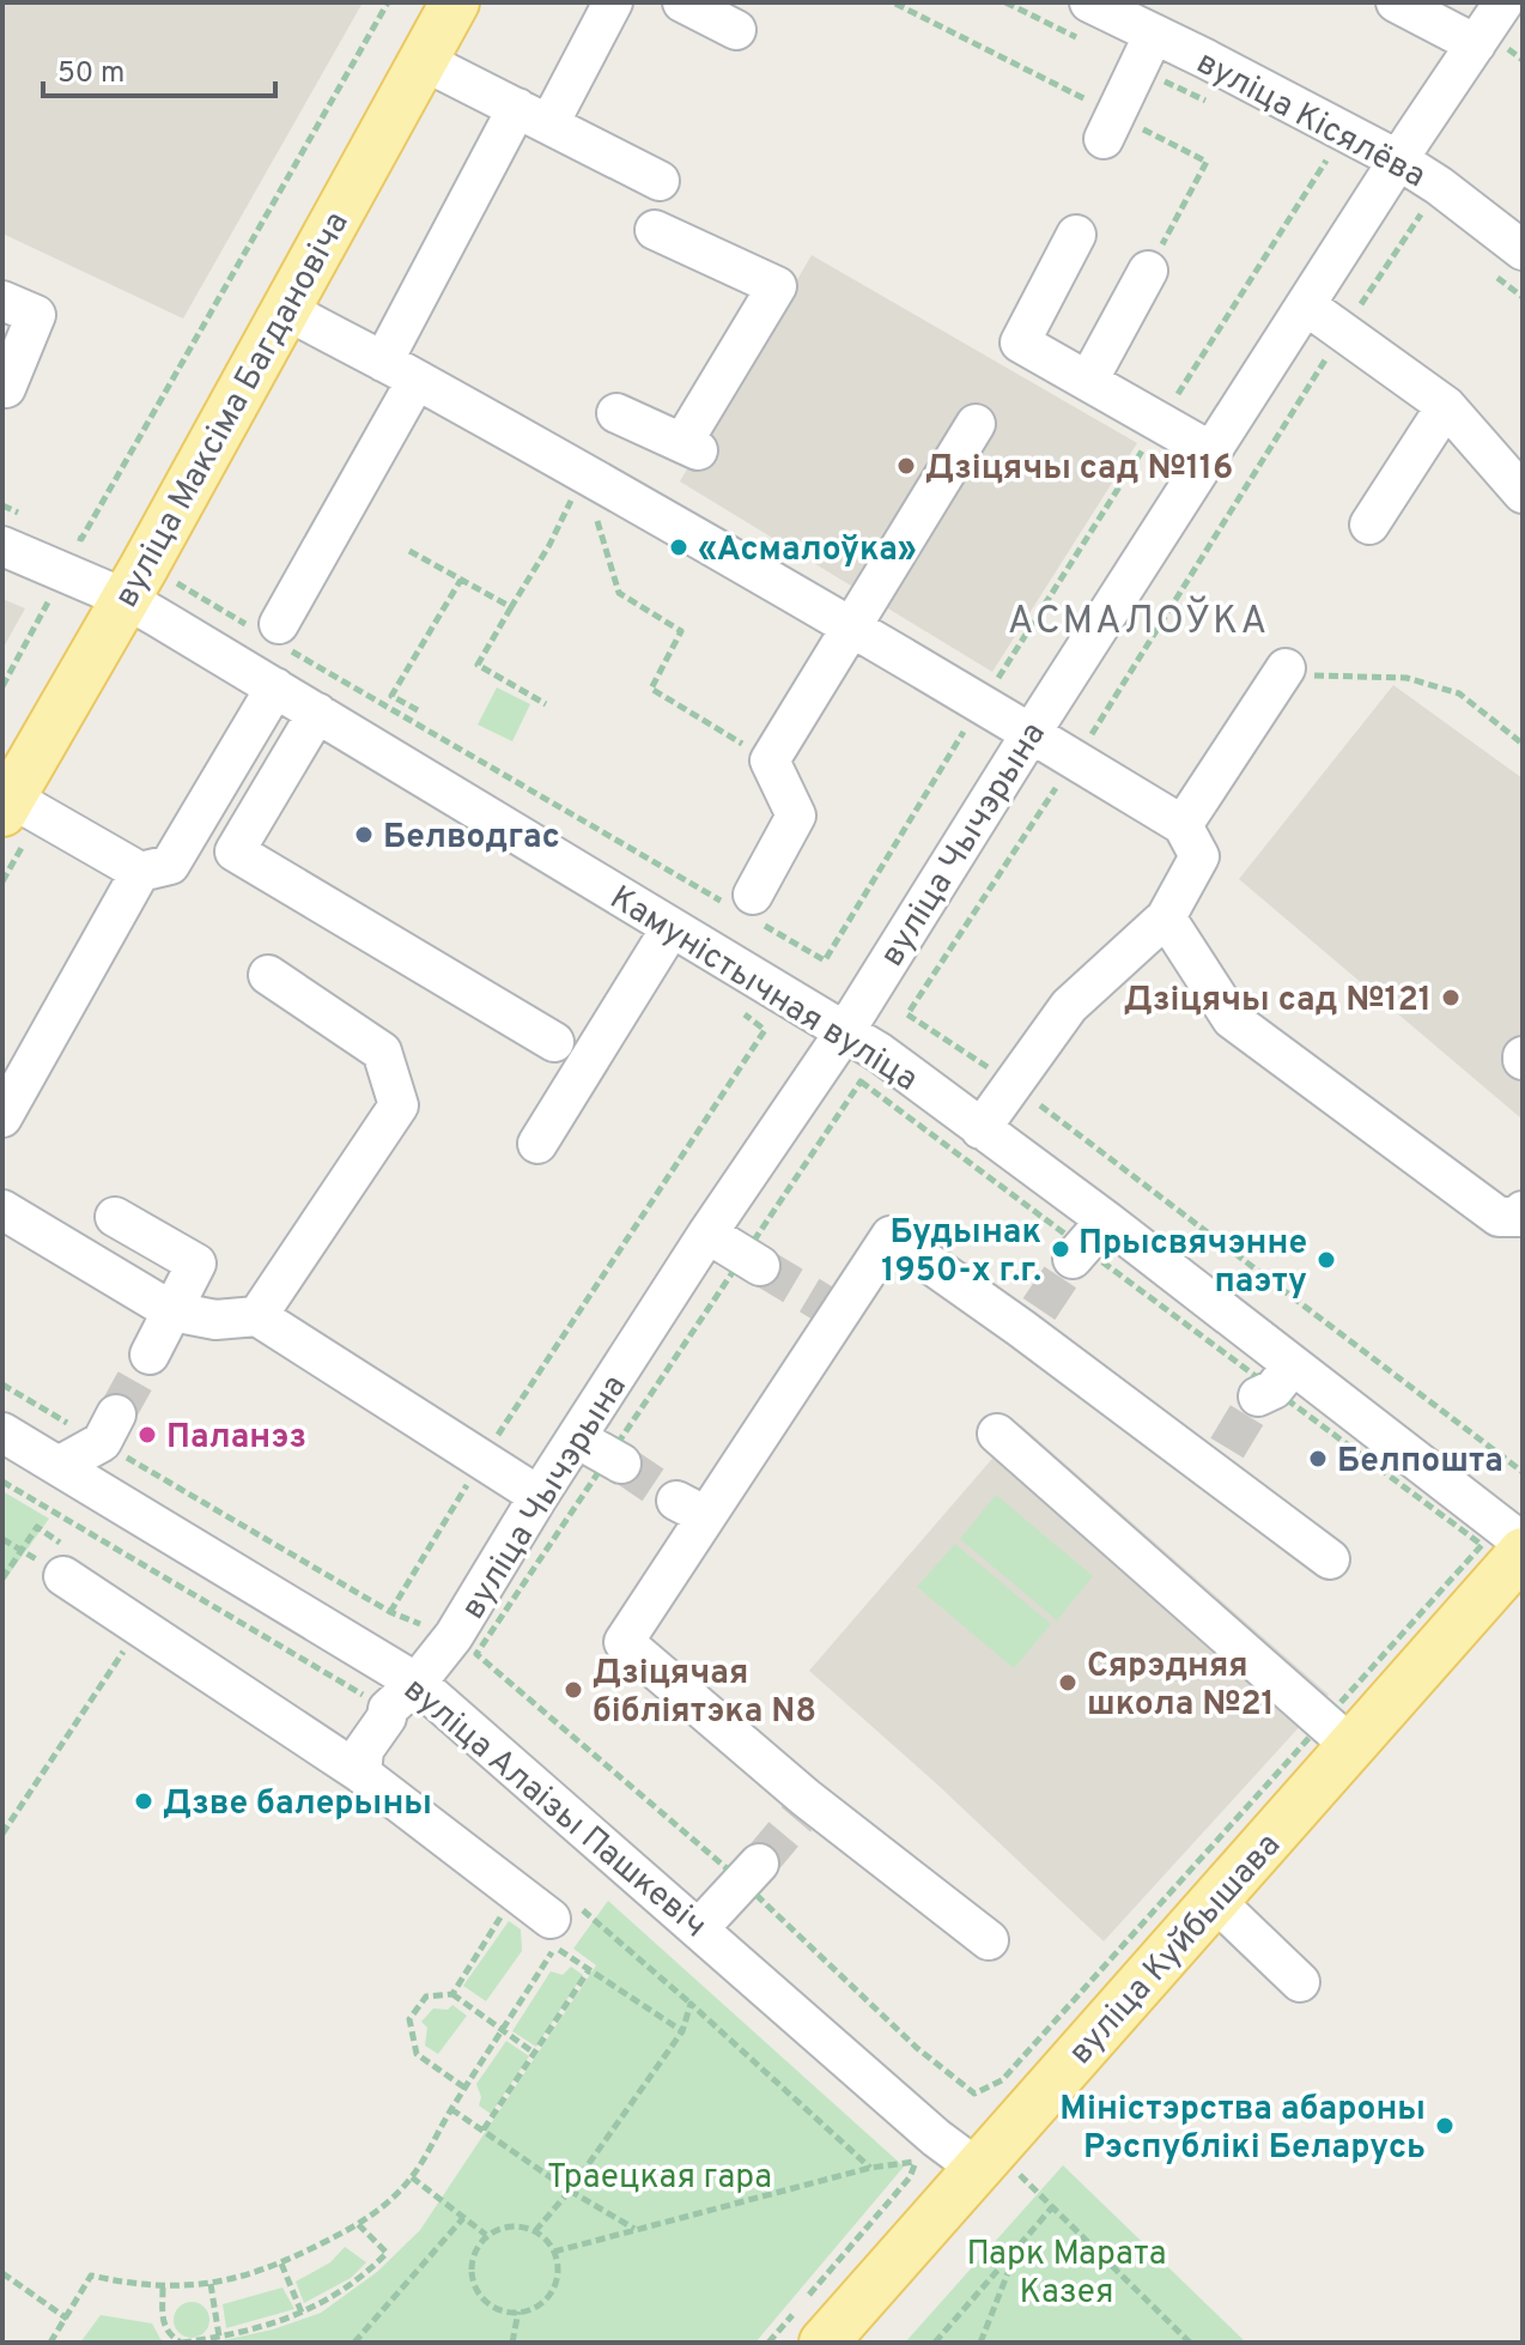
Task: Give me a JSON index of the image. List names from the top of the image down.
{
  "streets": {
    "main road": ["вуліца Максіма Багдановіча", "вуліца Куйбышава"],
    "street": [
      "вуліца Кісялёва",
      "вуліца Чычэрына",
      "Камуністычная вуліца",
      "вуліца Алаізы Пашкевіч"
    ]
  },
  "crossings": [
    ["вуліца Кісялёва", "вуліца Чычэрына"],
    ["вуліца Максіма Багдановіча", "Камуністычная вуліца"],
    ["вуліца Чычэрына", "Камуністычная вуліца"],
    ["вуліца Чычэрына", "вуліца Алаізы Пашкевіч"],
    ["вуліца Алаізы Пашкевіч", "вуліца Куйбышава"]
  ],
  "districts": ["АСМАЛОЎКА"],
  "parks": ["Траецкая гара", "Парк Марата Казея"],
  "places": [
    "Дзіцячы сад №116",
    "«Асмалоўка»",
    "Белводгас",
    "Дзіцячы сад №121",
    "Будынак 1950-х г.г.",
    "Прысвячэнне паэту",
    "Паланэз",
    "Белпошта",
    "Сярэдняя школа №21",
    "Дзіцячая бібліятэка N8",
    "Дзве балерыны",
    "Міністэрства абароны Рэспублікі Беларусь"
  ],
  "scale_bar": "50 m"
}
